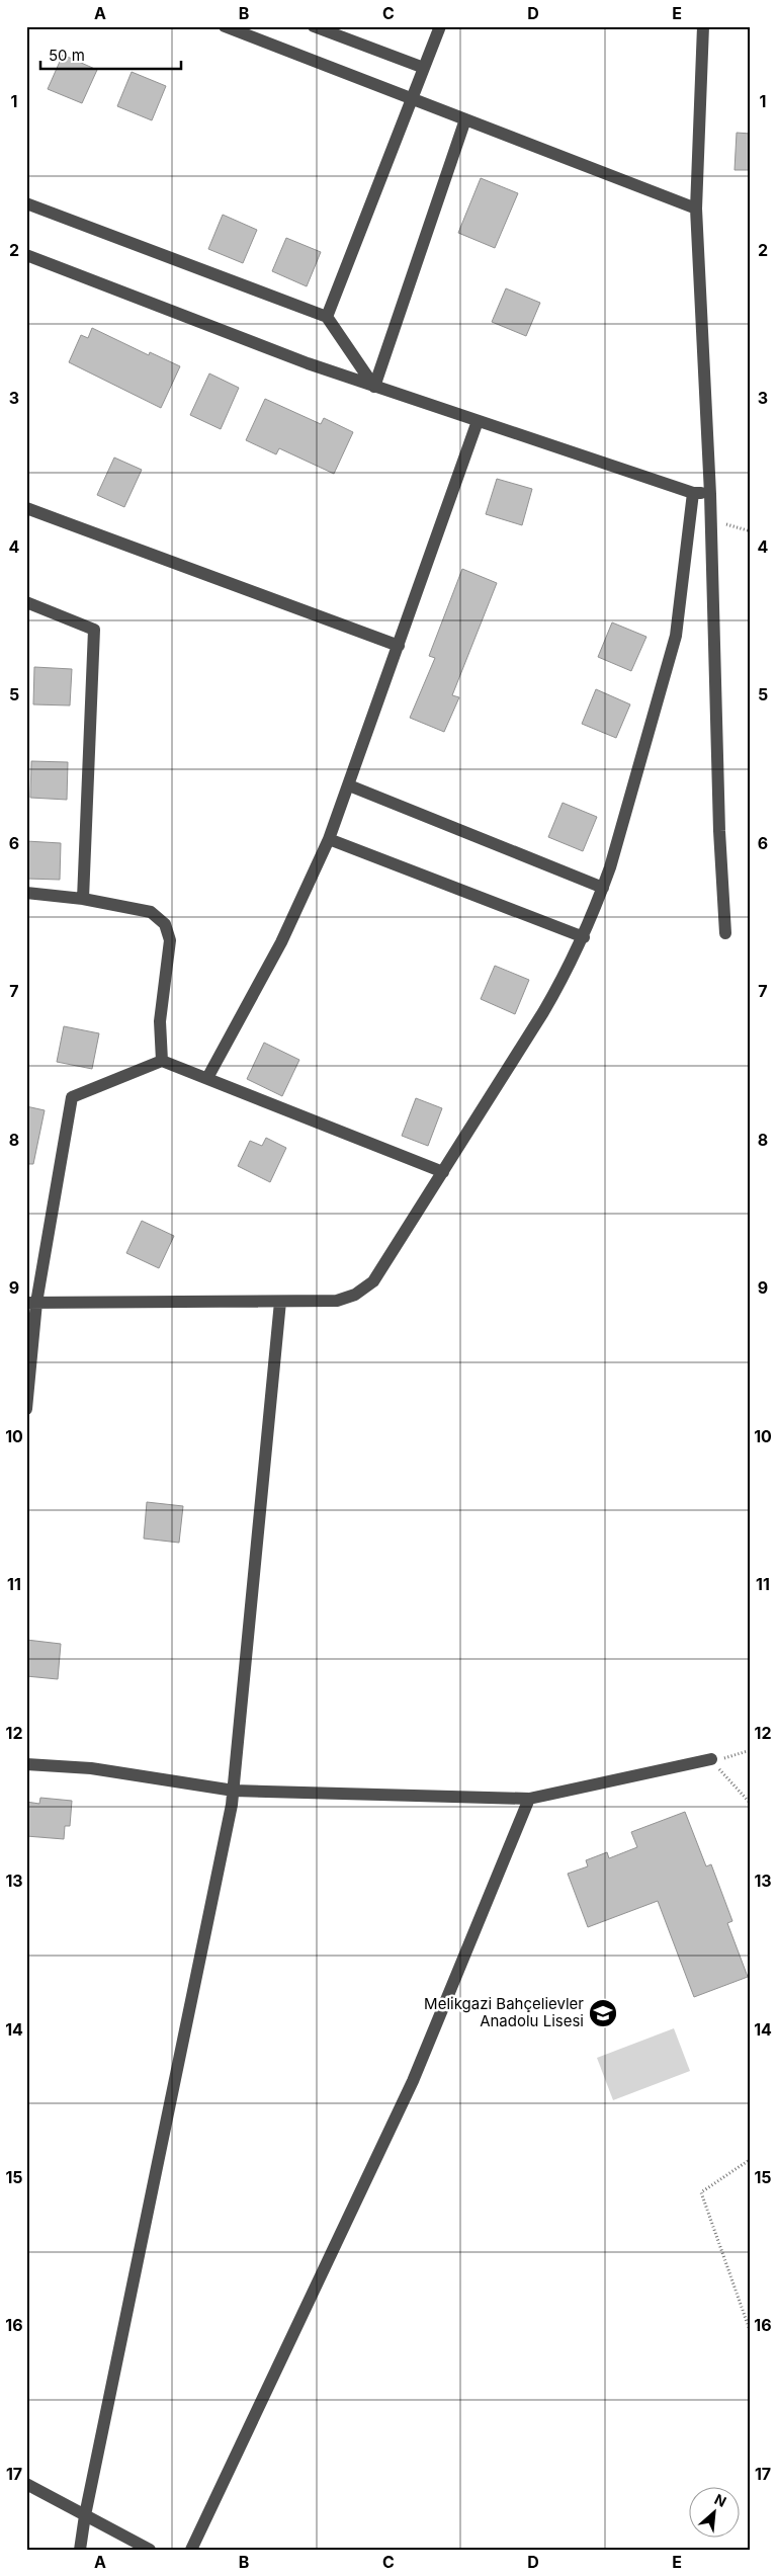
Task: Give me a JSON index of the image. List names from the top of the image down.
{
  "places": {
    "school or university": ["Melikgazi Bahçelievler Anadolu Lisesi"]
  },
  "scale_bar": "50 m",
  "north": "top right",
  "grid": {
    "columns": [
      "A",
      "B",
      "C",
      "D",
      "E"
    ],
    "rows": [
      "1",
      "2",
      "3",
      "4",
      "5",
      "6",
      "7",
      "8",
      "9",
      "10",
      "11",
      "12",
      "13",
      "14",
      "15",
      "16",
      "17"
    ]
  }
}
